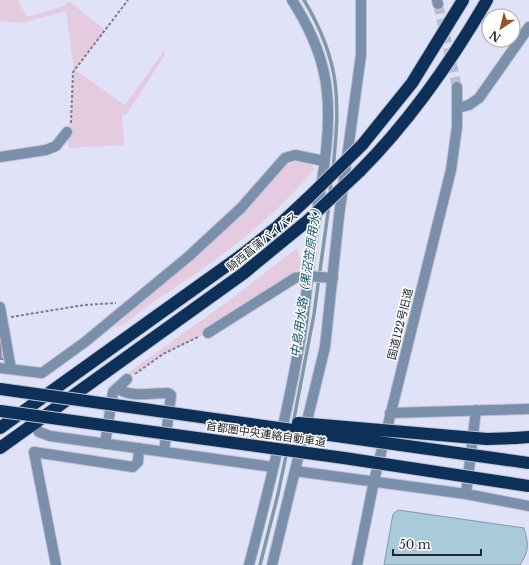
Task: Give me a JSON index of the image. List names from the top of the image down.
{
  "streets": {
    "highway": ["騎西菖蒲バイパス", "首都圏中央連絡自動車道"],
    "street": ["国道122号旧道"]
  },
  "water": ["中島用水路（黒沼笠原用水）"],
  "scale_bar": "50 m",
  "north": "bottom left"
}
